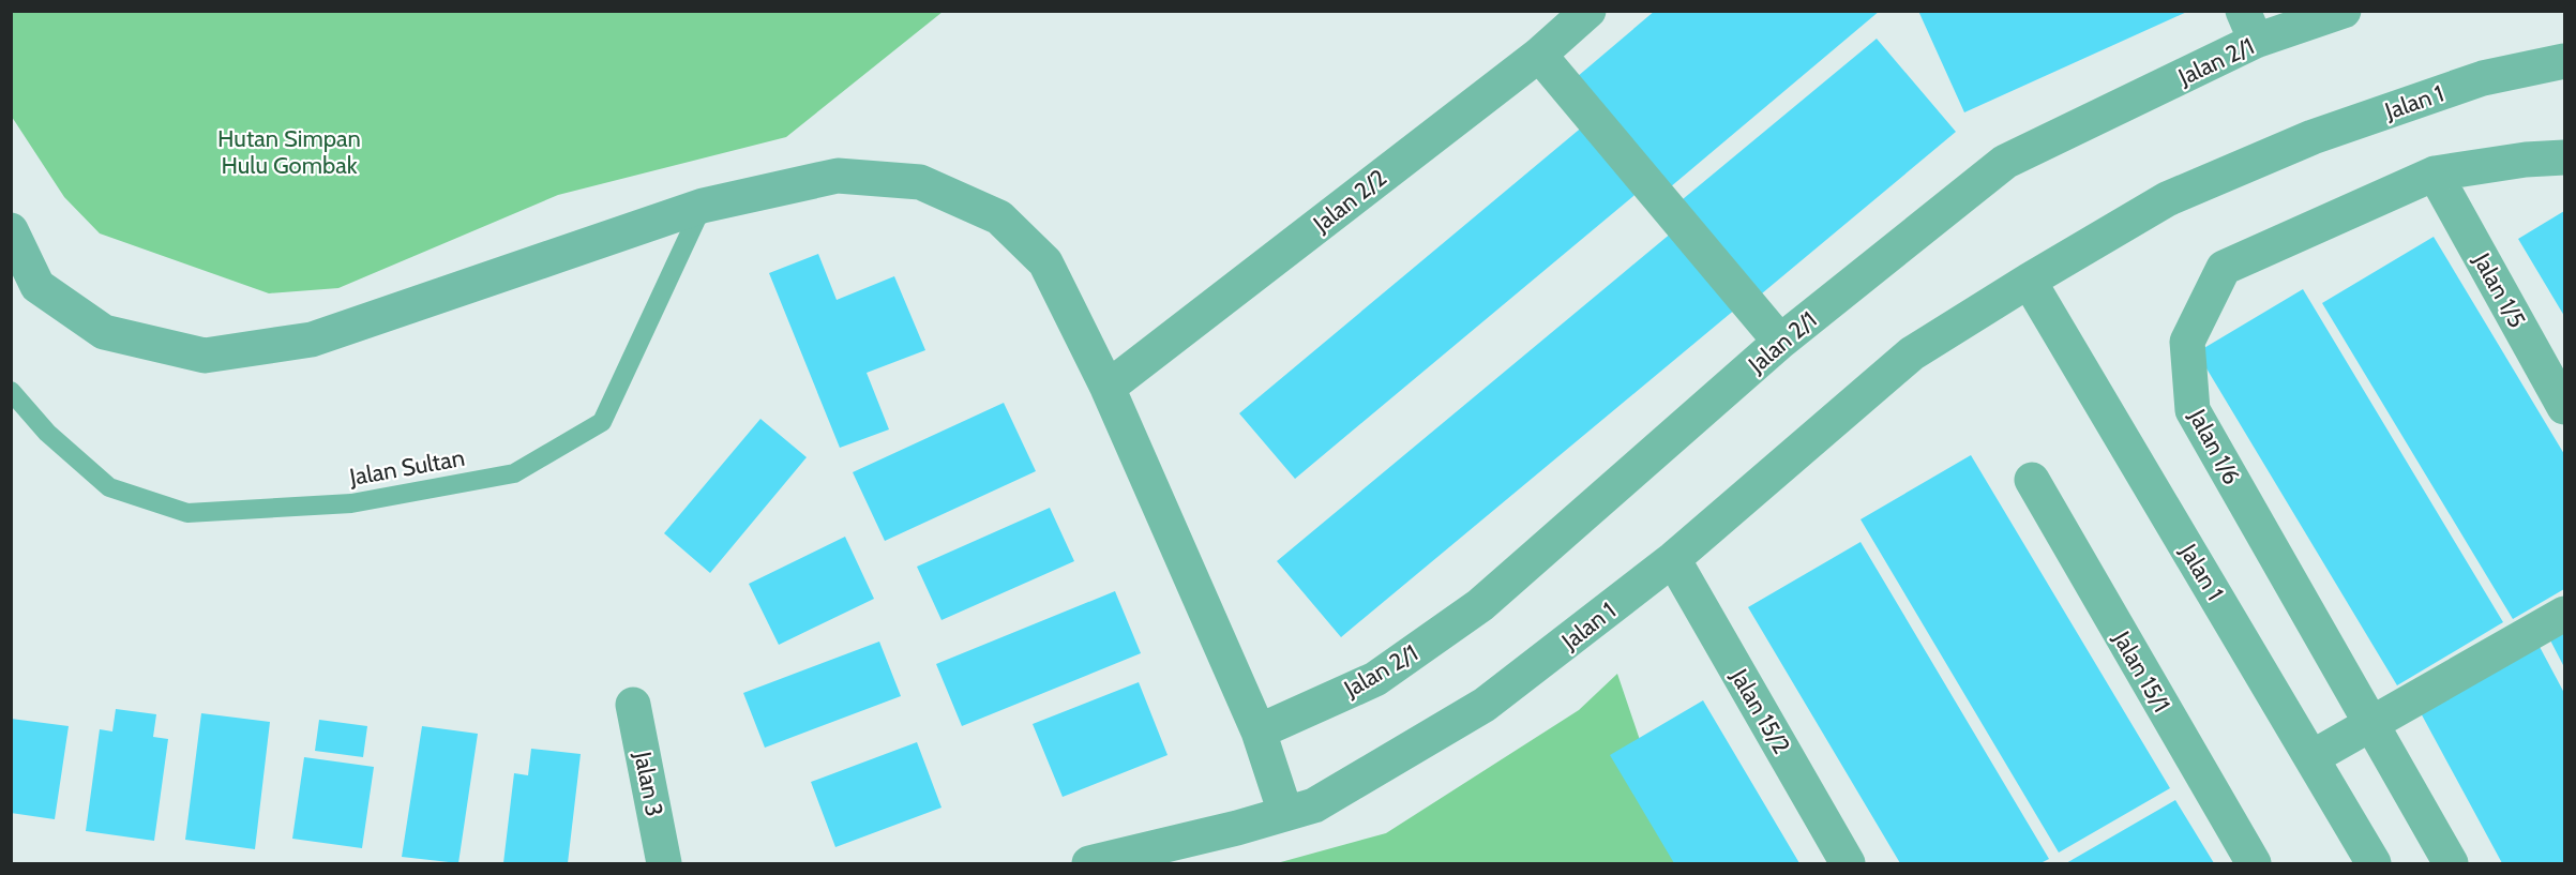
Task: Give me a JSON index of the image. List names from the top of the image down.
{
  "streets": {
    "street": [
      "Jalan 2/1",
      "Jalan 1",
      "Jalan 2/2",
      "Jalan 1/5",
      "Jalan 1/6",
      "Jalan 15/1",
      "Jalan 15/2",
      "Jalan 3"
    ],
    "lane": ["Jalan Sultan"]
  },
  "crossings": [
    ["Jalan 1", "Jalan 15/2"],
    ["Jalan 1/5", "Jalan 1/6"]
  ],
  "parks": ["Hutan Simpan Hulu Gombak"]
}
